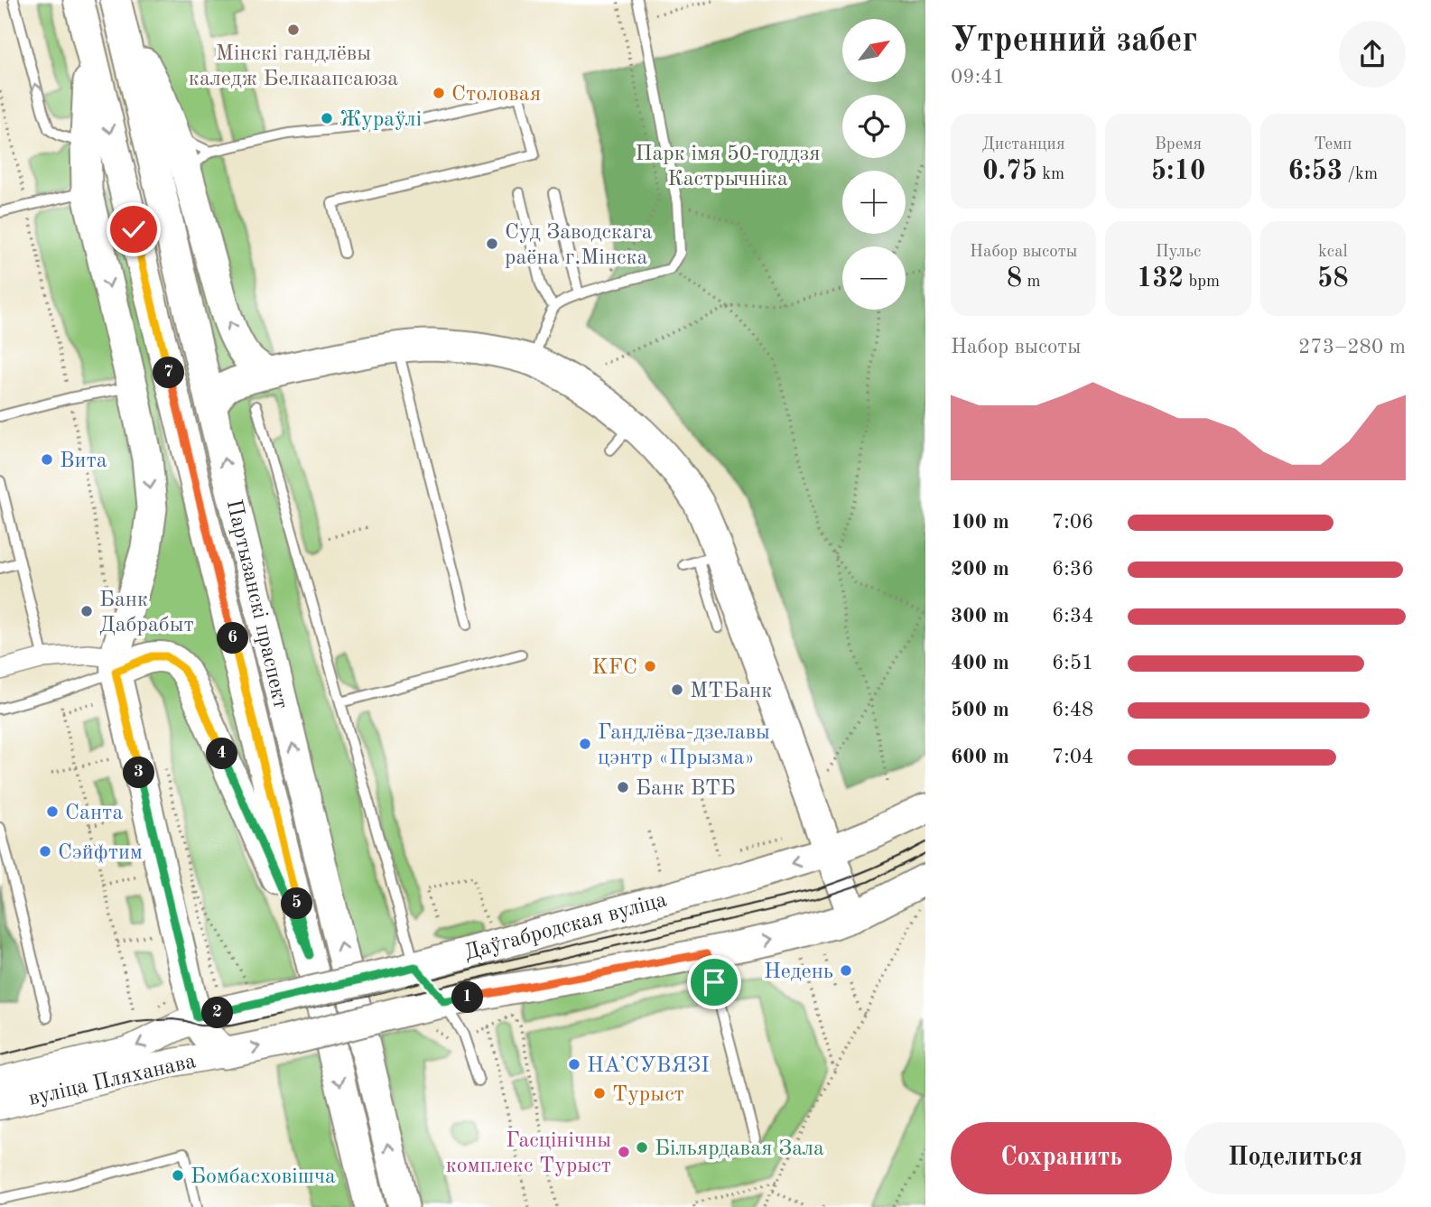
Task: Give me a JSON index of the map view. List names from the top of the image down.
{
  "streets": {
    "main road": ["Партызанскі праспект", "Даўгабродская вуліца", "вуліца Пляханава"]
  },
  "crossings": [
    ["Даўгабродская вуліца", "вуліца Пляханава"]
  ],
  "parks": ["Парк імя 50-годдзя Кастрычніка"],
  "places": [
    "Мінскі гандлёвы каледж Белкаапсаюза",
    "Столовая",
    "Жураўлі",
    "Суд Заводскага раёна г.Мінска",
    "Вита",
    "Банк Дабрабыт",
    "KFC",
    "МТБанк",
    "Гандлёва-дзелавы цэнтр «Прызма»",
    "Банк ВТБ",
    "Санта",
    "Сэйфтим",
    "Недень",
    "НАʼСУВЯЗІ",
    "Турыст",
    "Більярдавая Зала",
    "Гасцінічны комплекс Турыст",
    "Бомбасховішча"
  ],
  "north": "top right",
  "page": {
    "heading": ["Утренний забег", "09:41"],
    "map_buttons": ["+", "−"],
    "stats": [
      ["Дистанция", "0.75 km"],
      ["Время", "5:10"],
      ["Темп", "6:53 /km"],
      ["Набор высоты", "8 m"],
      ["Пульс", "132 bpm"],
      ["kcal", "58"]
    ],
    "chart": ["Набор высоты", "273–280 m"],
    "pins": [
      "7",
      "6",
      "4",
      "3",
      "5",
      "1",
      "2"
    ],
    "list": [
      {
        "name": "100 m",
        "note": "7:06"
      },
      {
        "name": "200 m",
        "note": "6:36"
      },
      {
        "name": "300 m",
        "note": "6:34"
      },
      {
        "name": "400 m",
        "note": "6:51"
      },
      {
        "name": "500 m",
        "note": "6:48"
      },
      {
        "name": "600 m",
        "note": "7:04"
      }
    ],
    "buttons": ["Сохранить", "Поделиться"]
  }
}
